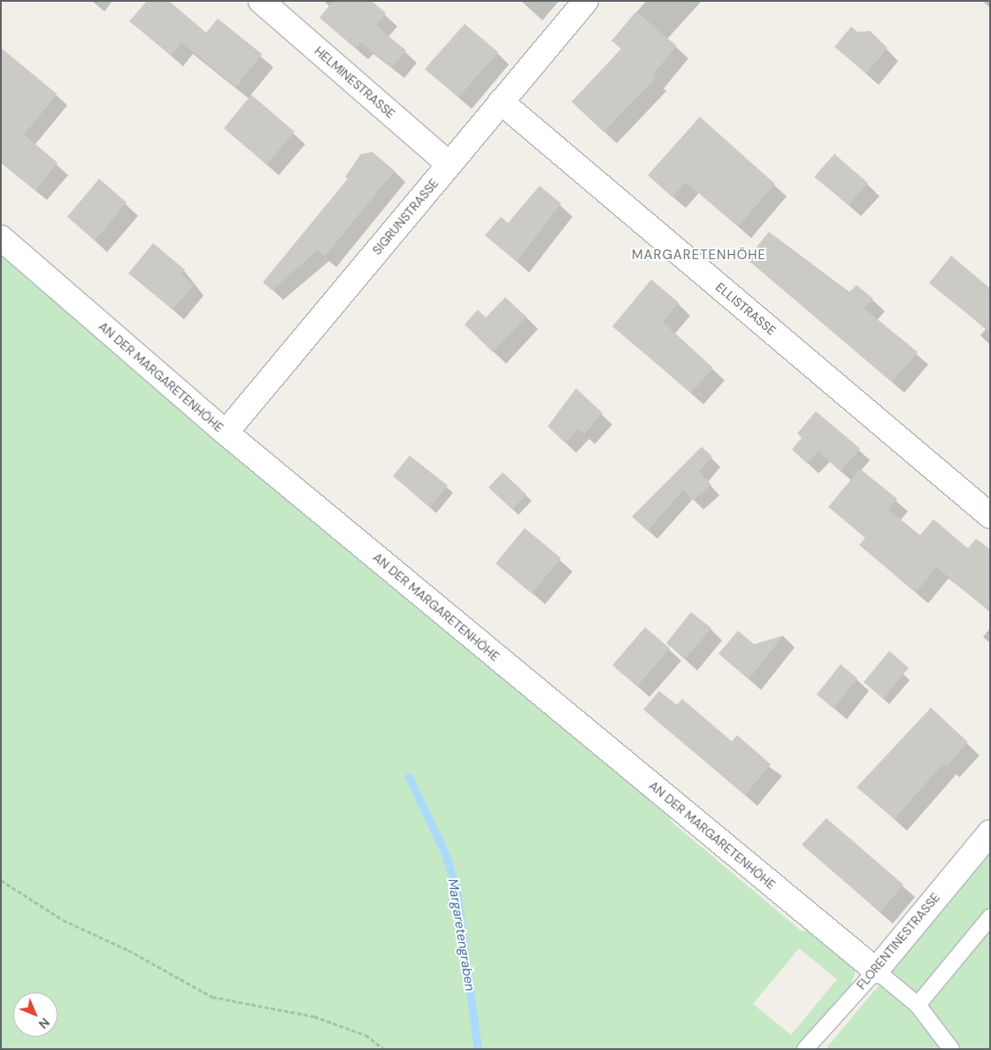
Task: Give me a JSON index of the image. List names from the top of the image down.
{
  "streets": {
    "street": [
      "HELMINESTRASSE",
      "SIGRUNSTRASSE",
      "ELLISTRASSE",
      "AN DER MARGARETENHÖHE",
      "FLORENTINESTRASSE"
    ]
  },
  "crossings": [
    ["HELMINESTRASSE", "SIGRUNSTRASSE"],
    ["SIGRUNSTRASSE", "ELLISTRASSE"],
    ["SIGRUNSTRASSE", "AN DER MARGARETENHÖHE"],
    ["AN DER MARGARETENHÖHE", "FLORENTINESTRASSE"]
  ],
  "districts": ["MARGARETENHÖHE"],
  "water": ["Margaretengraben"],
  "north": "bottom right"
}
